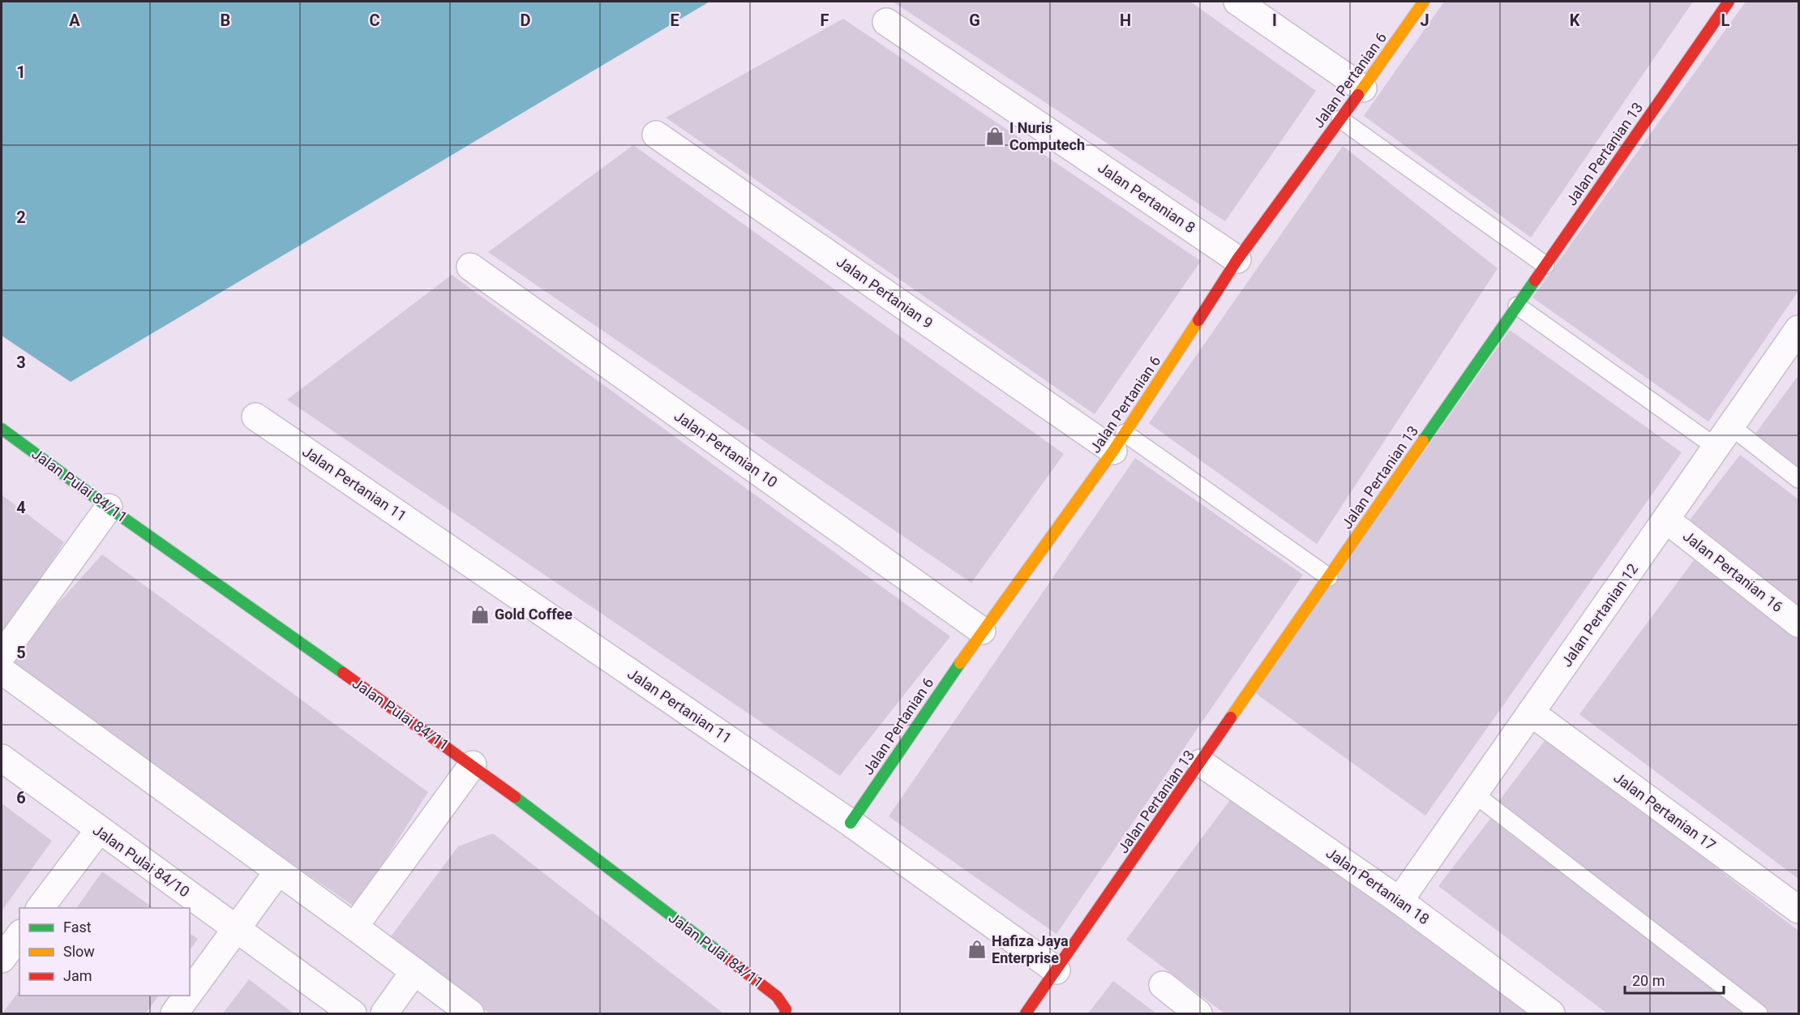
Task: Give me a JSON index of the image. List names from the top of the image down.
{
  "streets": {
    "street": [
      "Jalan Pertanian 6",
      "Jalan Pertanian 13",
      "Jalan Pertanian 8",
      "Jalan Pertanian 9",
      "Jalan Pertanian 10",
      "Jalan Pertanian 11",
      "Jalan Pulai 84/11",
      "Jalan Pertanian 16",
      "Jalan Pertanian 12",
      "Jalan Pertanian 17",
      "Jalan Pulai 84/10",
      "Jalan Pertanian 18"
    ]
  },
  "crossings": [
    ["Jalan Pertanian 6", "Jalan Pertanian 8"],
    ["Jalan Pertanian 6", "Jalan Pertanian 9"],
    ["Jalan Pertanian 6", "Jalan Pertanian 10"],
    ["Jalan Pertanian 6", "Jalan Pertanian 11"],
    ["Jalan Pertanian 13", "Jalan Pertanian 11"],
    ["Jalan Pertanian 13", "Jalan Pertanian 18"],
    ["Jalan Pertanian 16", "Jalan Pertanian 12"],
    ["Jalan Pertanian 12", "Jalan Pertanian 17"],
    ["Jalan Pertanian 12", "Jalan Pertanian 18"]
  ],
  "places": {
    "shop": ["I Nuris Computech", "Gold Coffee", "Hafiza Jaya Enterprise"]
  },
  "legend": ["Fast", "Slow", "Jam"],
  "scale_bar": "20 m",
  "grid": {
    "columns": [
      "A",
      "B",
      "C",
      "D",
      "E",
      "F",
      "G",
      "H",
      "I",
      "J",
      "K",
      "L"
    ],
    "rows": [
      "1",
      "2",
      "3",
      "4",
      "5",
      "6"
    ]
  }
}
